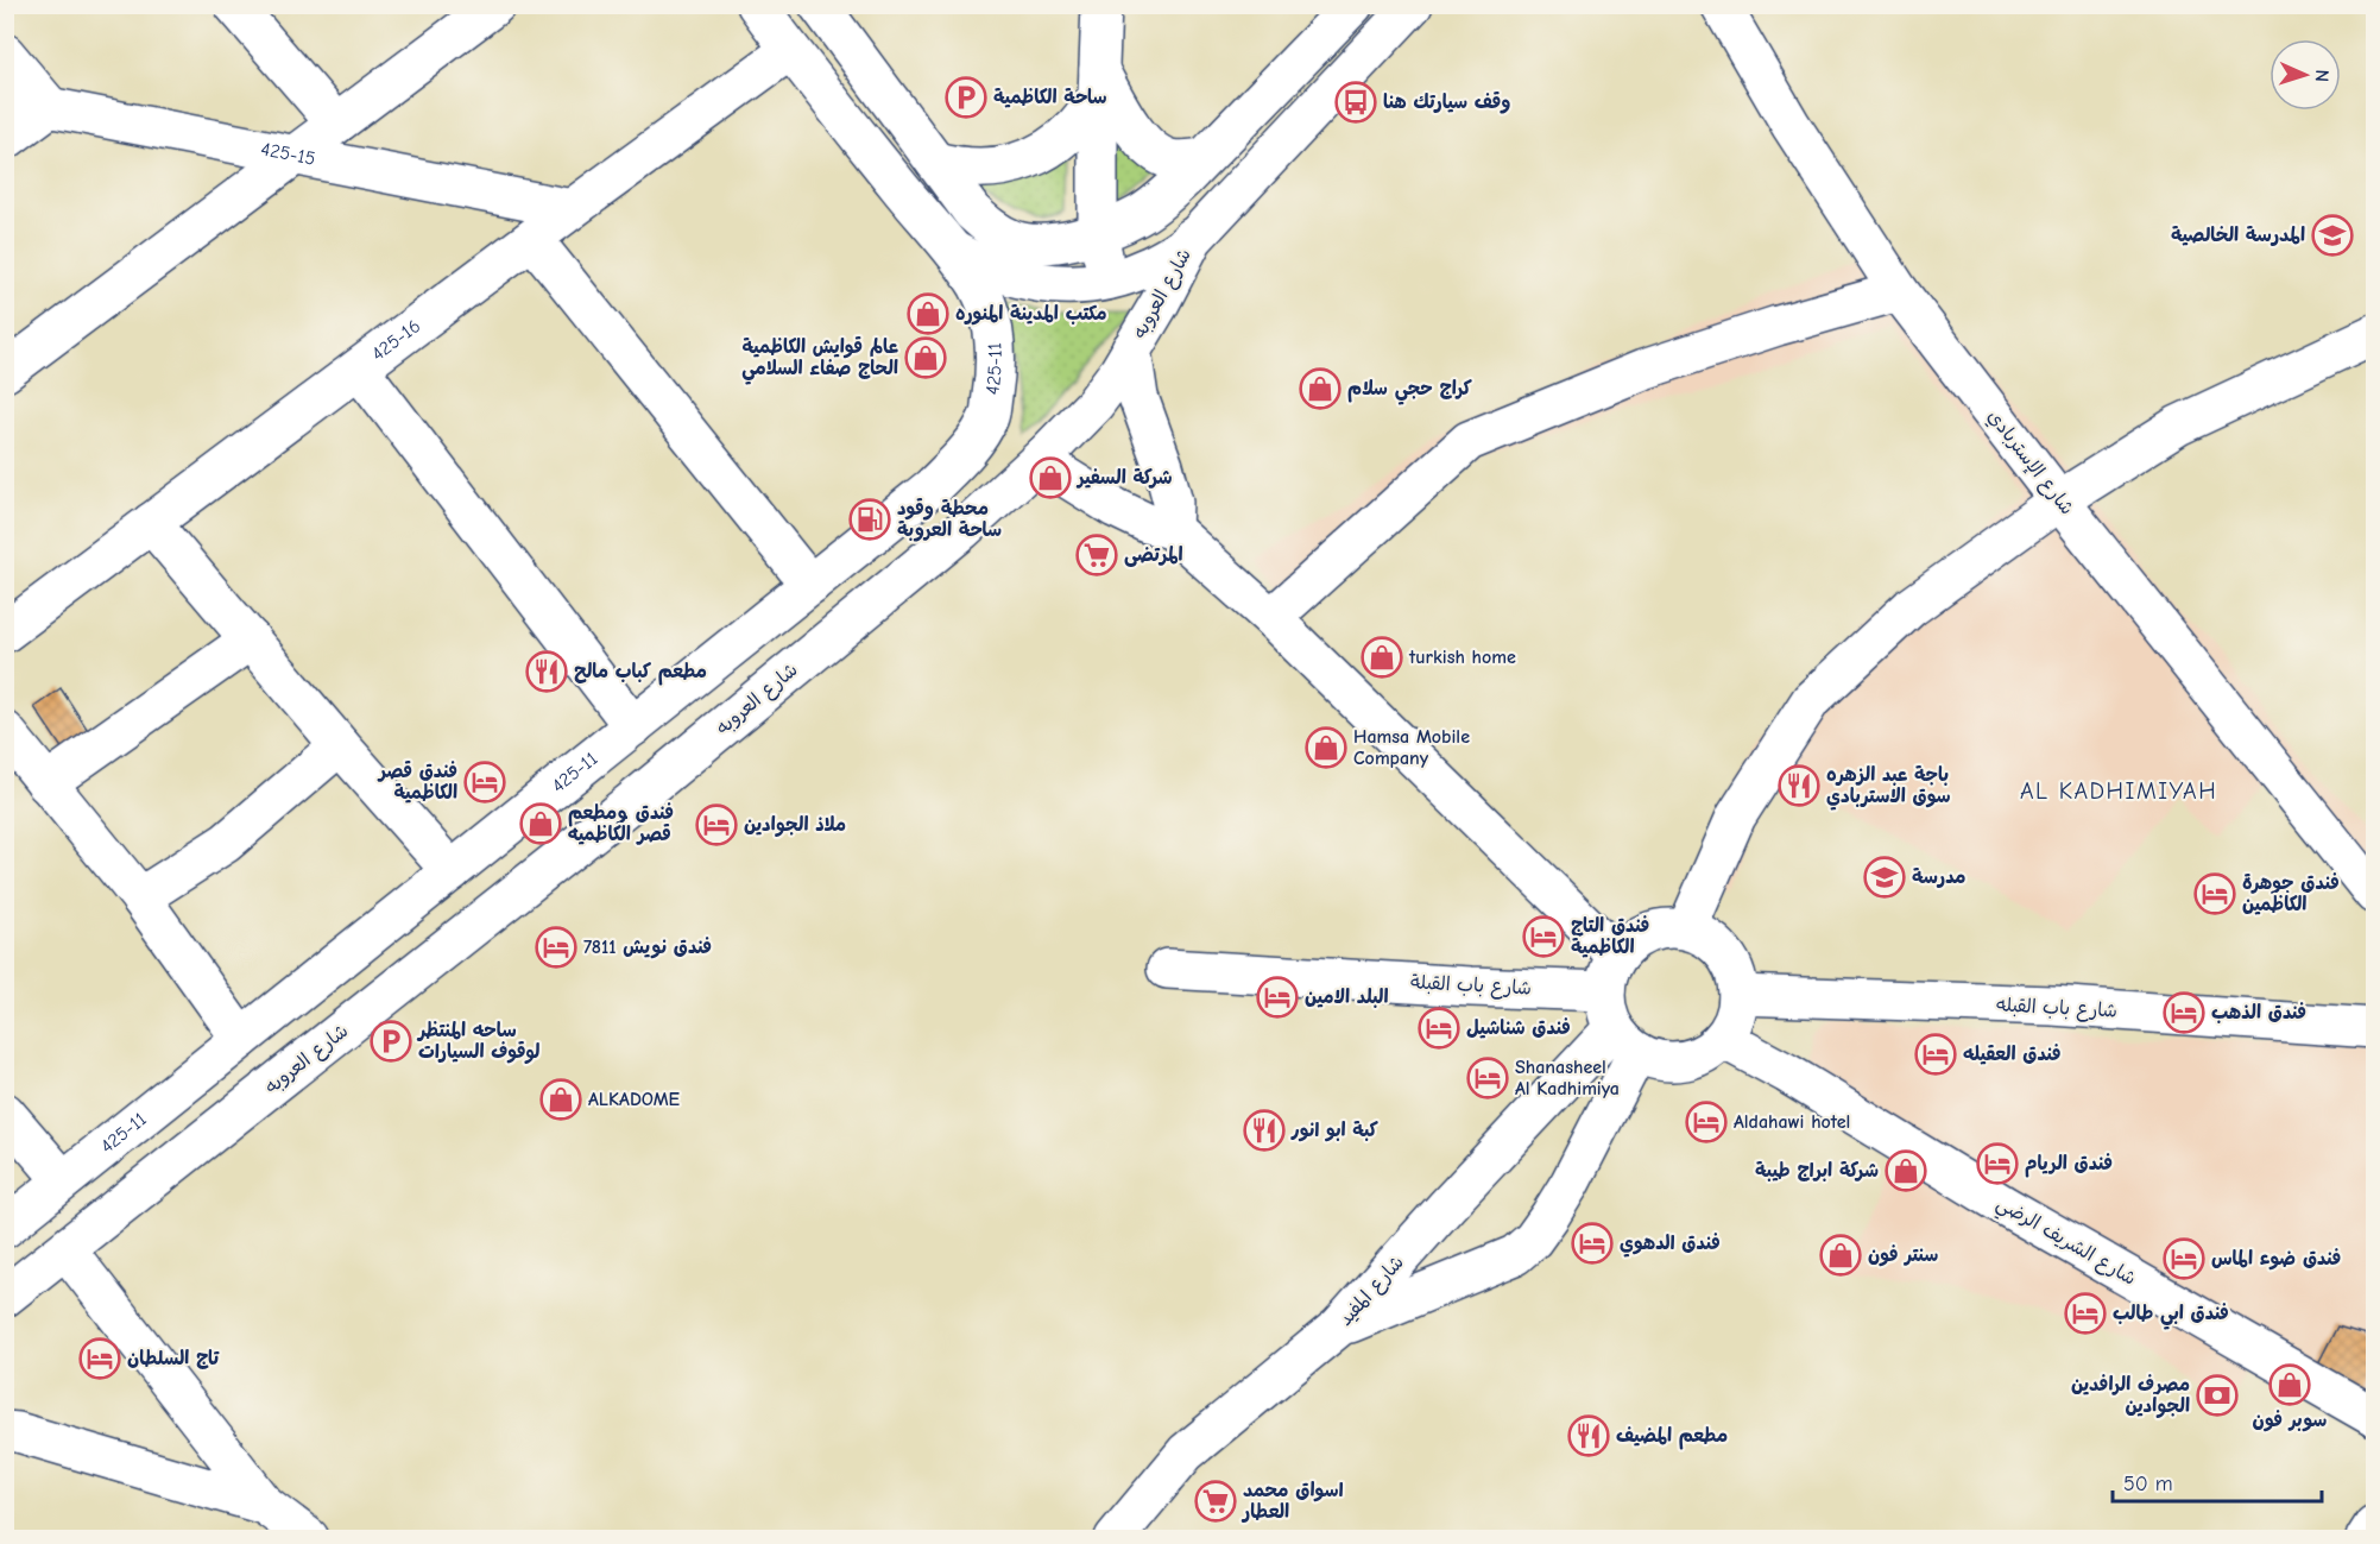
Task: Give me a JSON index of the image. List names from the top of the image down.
{
  "streets": {
    "street": [
      "425-15",
      "شارع العروبه",
      "425-16",
      "425-11",
      "شارع الإستربادي",
      "شارع باب القبلة",
      "شارع باب القبله",
      "شارع الشريف الرضي",
      "شارع المفيد"
    ]
  },
  "crossings": [
    ["425-15", "425-16"],
    ["شارع العروبه", "425-11"],
    ["425-16", "425-11"],
    ["شارع باب القبلة", "شارع باب القبله"],
    ["شارع باب القبلة", "شارع الشريف الرضي"],
    ["شارع باب القبلة", "شارع المفيد"],
    ["شارع باب القبله", "شارع الشريف الرضي"],
    ["شارع باب القبله", "شارع المفيد"],
    ["شارع الشريف الرضي", "شارع المفيد"]
  ],
  "districts": ["AL KADHIMIYAH"],
  "places": {
    "parking": ["ساحة الكاظمية", "ساحه المنتظر لوقوف السيارات"],
    "bus stop": ["وقف سيارتك هنا"],
    "school or university": ["المدرسة الخالصية", "مدرسة"],
    "shop": [
      "مكتب المدينة المنوره",
      "عالم قوايش الكاظمية الحاج صفاء السلامي",
      "كراج حجي سلام",
      "شركة السفير",
      "turkish home",
      "Hamsa Mobile Company",
      "فندق ومطعم قصر الكاظميه",
      "ALKADOME",
      "شركة ابراج طيبة",
      "سنتر فون",
      "سوبر فون"
    ],
    "fuel station": ["محطة وقود ساحة العروبة"],
    "supermarket": ["المرتضى", "اسواق محمد العطار"],
    "restaurant": [
      "مطعم كباب مالح",
      "باجة عبد الزهره سوق الاستربادي",
      "كبة ابو انور",
      "مطعم المضيف"
    ],
    "hotel": [
      "فندق قصر الكاظمية",
      "ملاذ الجوادين",
      "فندق جوهرة الكاظمين",
      "فندق التاج الكاظمية",
      "فندق نويش 7811",
      "البلد الامين",
      "فندق الذهب",
      "فندق شناشيل",
      "فندق العقيله",
      "Shanasheel Al Kadhimiya",
      "Aldahawi hotel",
      "فندق الريام",
      "فندق الدهوي",
      "فندق ضوء الماس",
      "فندق ابي طالب",
      "تاج السلطان"
    ],
    "bank": ["مصرف الرافدين الجوادين"]
  },
  "scale_bar": "50 m",
  "north": "right"
}
